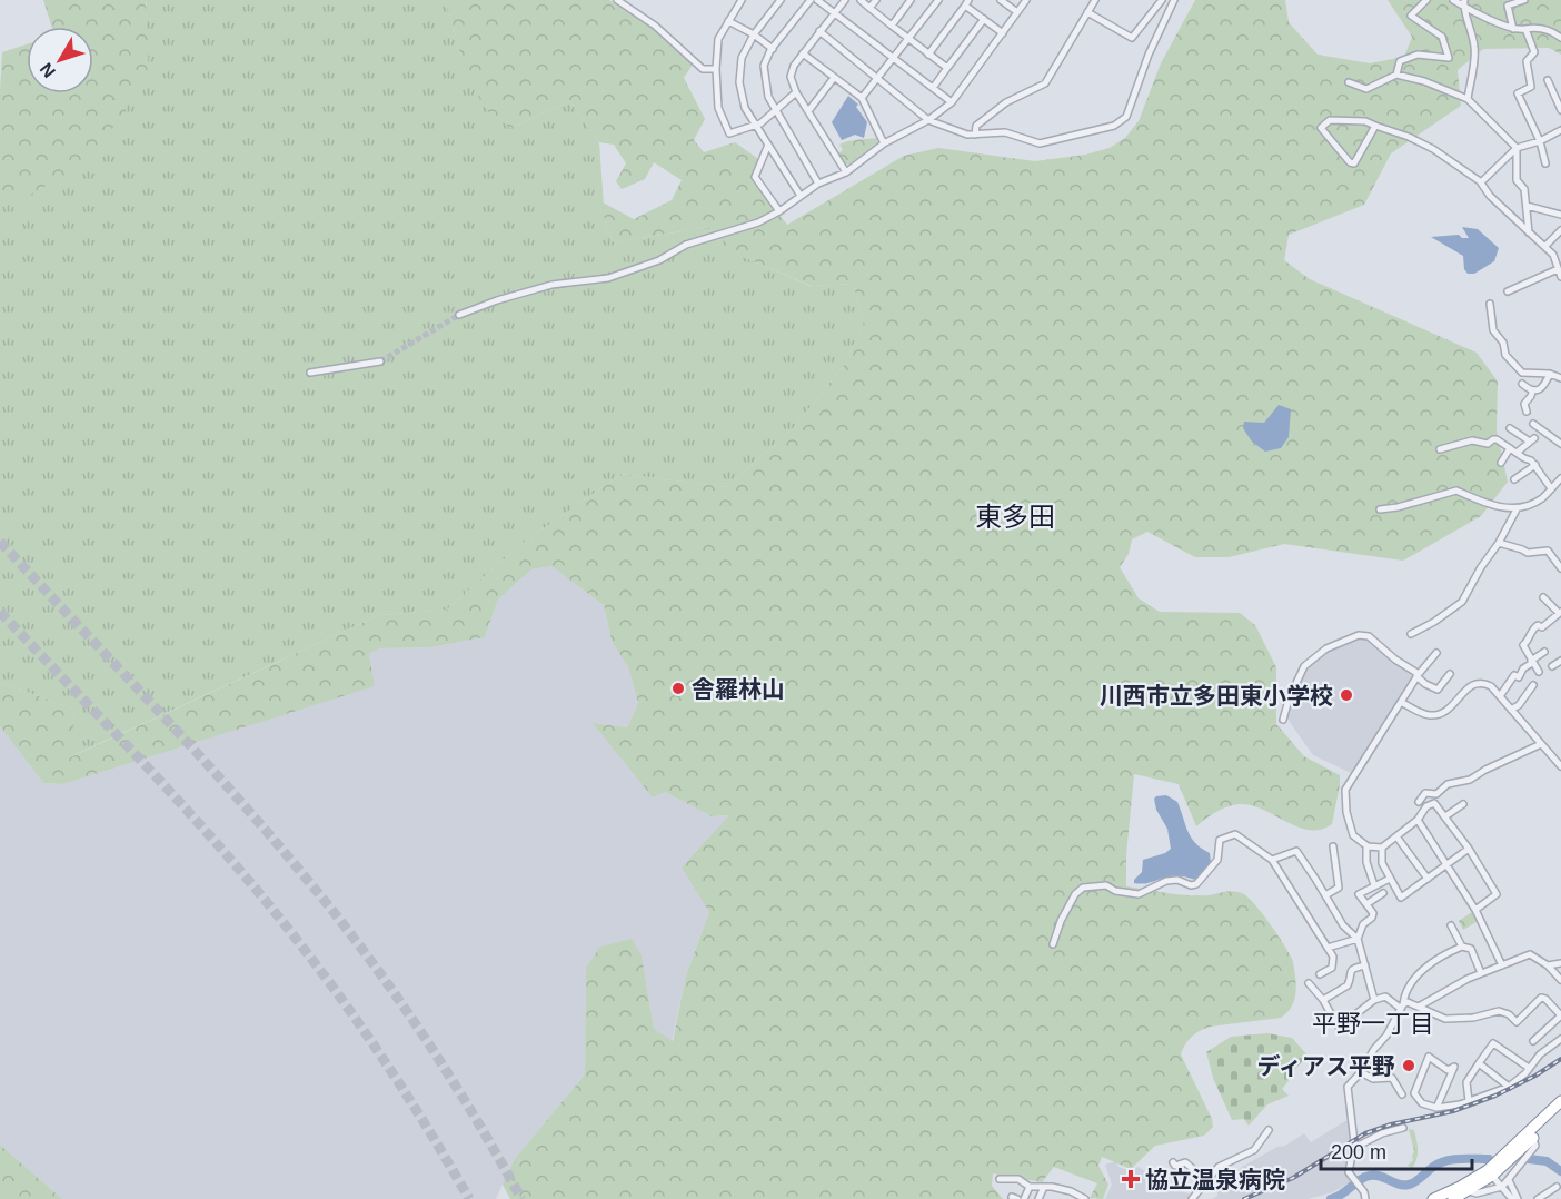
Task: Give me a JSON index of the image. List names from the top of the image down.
{
  "districts": ["東多田", "平野一丁目"],
  "places": {
    "other": ["舎羅林山", "川西市立多田東小学校", "ディアス平野"],
    "health": ["協立温泉病院"]
  },
  "scale_bar": "200 m",
  "north": "bottom left"
}
